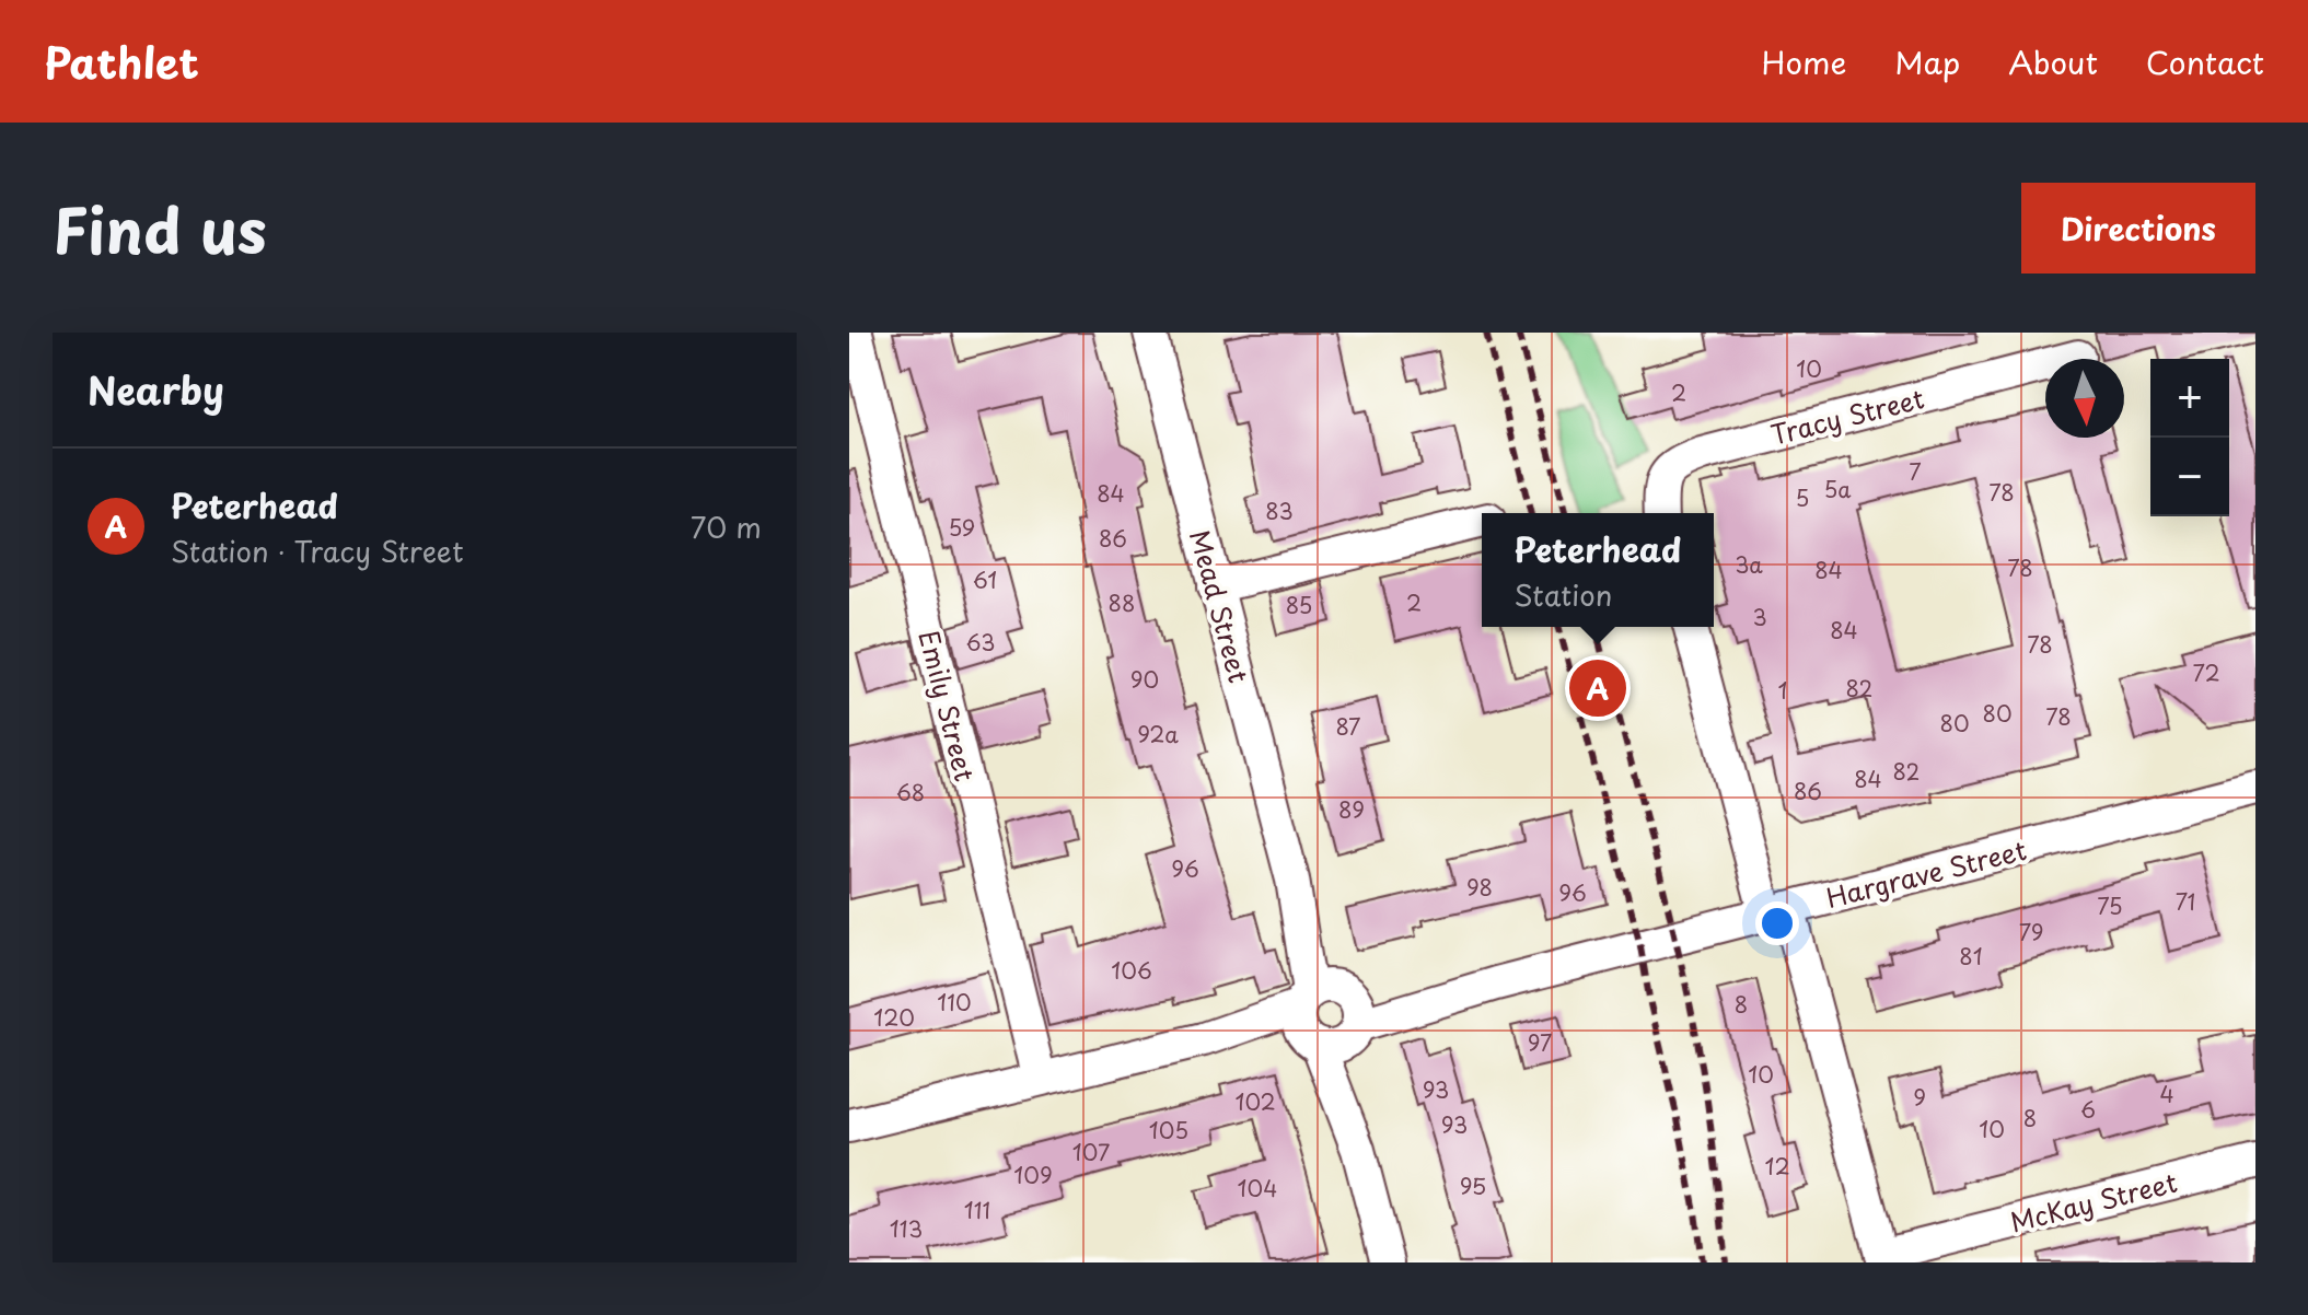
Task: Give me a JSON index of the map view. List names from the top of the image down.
{
  "streets": {
    "street": [
      "Tracy Street",
      "Mead Street",
      "Emily Street",
      "Hargrave Street",
      "McKay Street"
    ]
  },
  "crossings": [
    ["Mead Street", "Hargrave Street"],
    ["Emily Street", "Hargrave Street"]
  ],
  "house_numbers": [
    "10",
    "2",
    "7",
    "5a",
    "78",
    "84",
    "5",
    "83",
    "59",
    "86",
    "3a",
    "78",
    "84",
    "61",
    "88",
    "2",
    "85",
    "3",
    "84",
    "63",
    "78",
    "72",
    "90",
    "82",
    "1",
    "80",
    "78",
    "80",
    "87",
    "92a",
    "82",
    "84",
    "86",
    "68",
    "89",
    "96",
    "98",
    "96",
    "71",
    "75",
    "79",
    "81",
    "106",
    "110",
    "8",
    "120",
    "97",
    "10",
    "93",
    "4",
    "9",
    "102",
    "6",
    "8",
    "93",
    "10",
    "105",
    "107",
    "12",
    "109",
    "95",
    "104",
    "111",
    "113"
  ],
  "north": "bottom",
  "page": {
    "header": "Pathlet",
    "nav": [
      "Home",
      "Map",
      "About",
      "Contact"
    ],
    "title": "Find us",
    "buttons": "Directions",
    "heading": "Nearby",
    "map_buttons": ["+", "−"],
    "list": [
      {
        "mark": "A",
        "name": "Peterhead",
        "note": "Station · Tracy Street",
        "value": "70 m"
      }
    ],
    "popup": ["Peterhead", "Station"],
    "pins": "A"
  }
}
